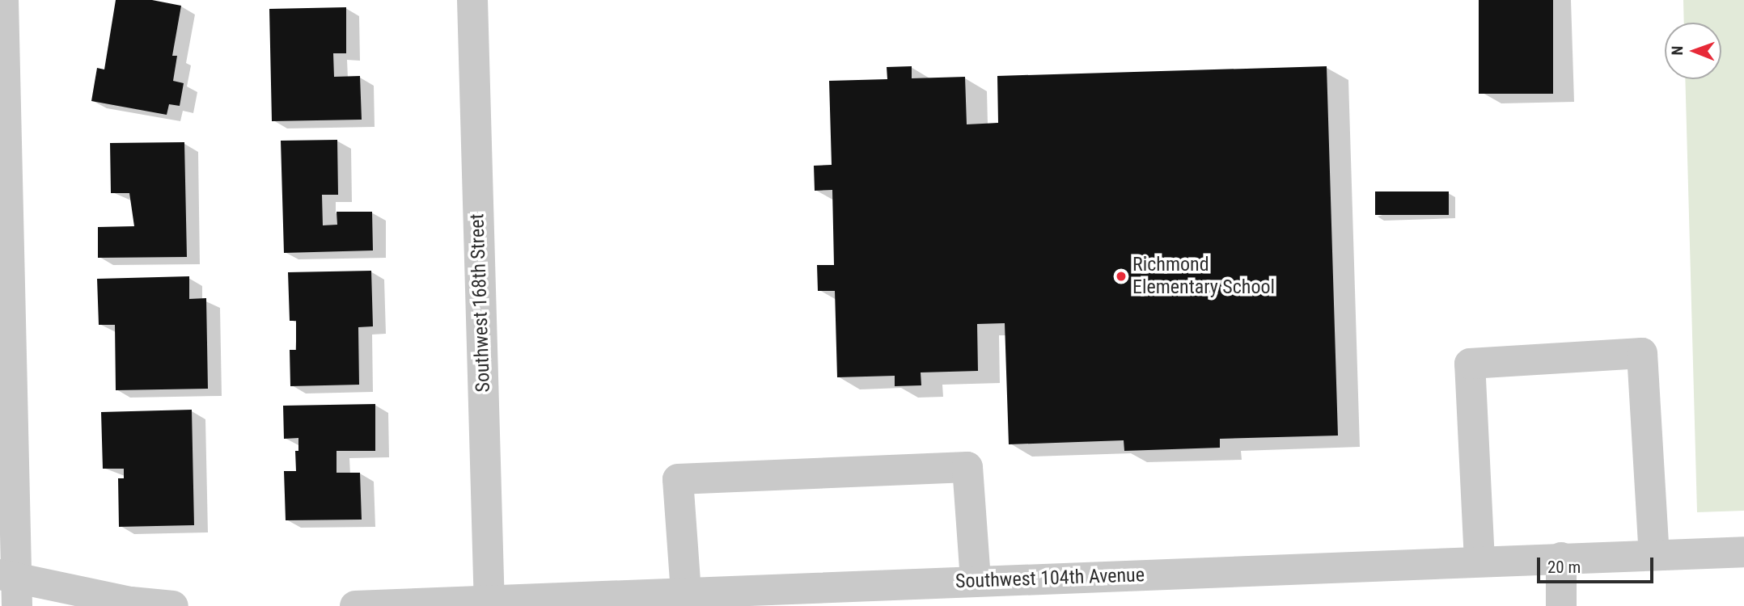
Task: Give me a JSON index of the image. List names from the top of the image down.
{
  "streets": {
    "street": ["Southwest 168th Street", "Southwest 104th Avenue"]
  },
  "crossings": [
    ["Southwest 168th Street", "Southwest 104th Avenue"]
  ],
  "places": ["Richmond Elementary School"],
  "scale_bar": "20 m",
  "north": "left"
}
